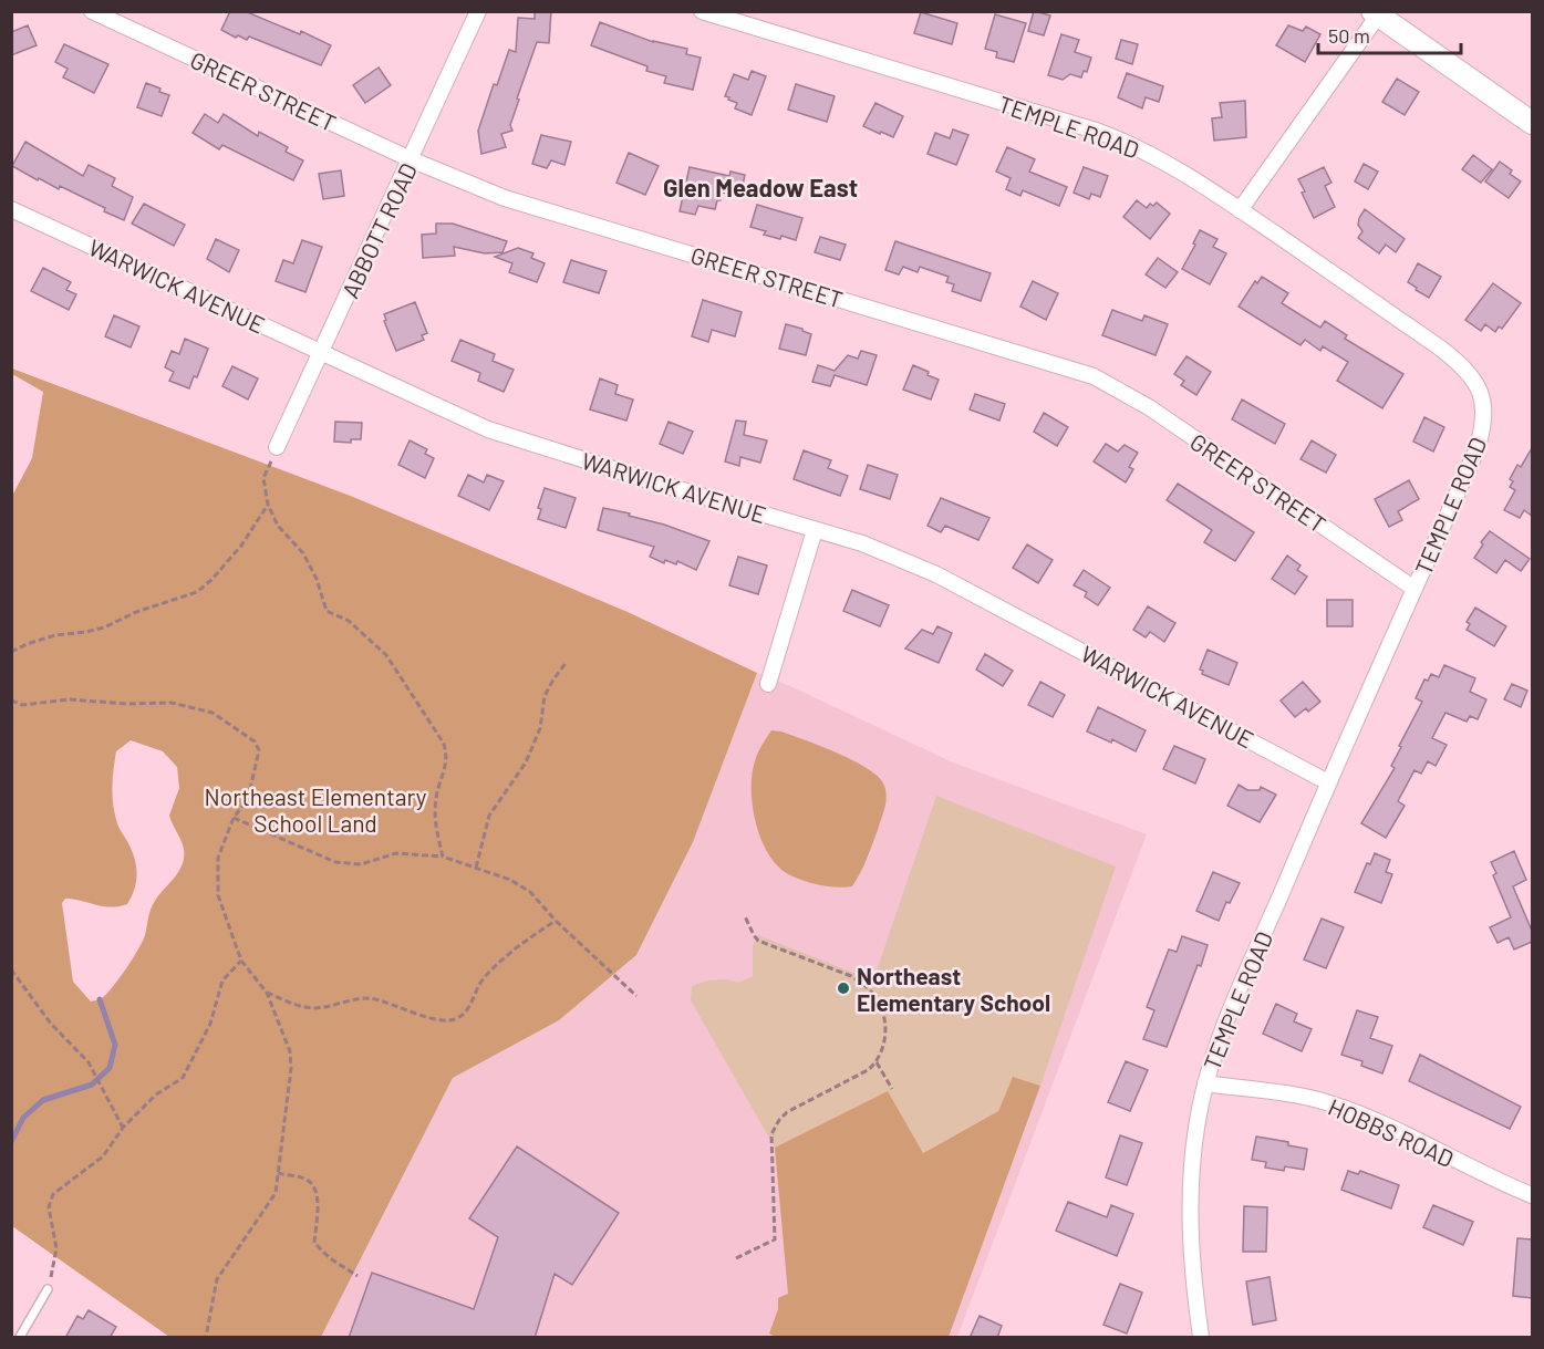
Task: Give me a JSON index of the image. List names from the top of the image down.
{
  "streets": {
    "street": [
      "GREER STREET",
      "TEMPLE ROAD",
      "ABBOTT ROAD",
      "WARWICK AVENUE",
      "HOBBS ROAD"
    ]
  },
  "crossings": [
    ["GREER STREET", "TEMPLE ROAD"],
    ["GREER STREET", "ABBOTT ROAD"],
    ["TEMPLE ROAD", "WARWICK AVENUE"],
    ["TEMPLE ROAD", "HOBBS ROAD"],
    ["ABBOTT ROAD", "WARWICK AVENUE"]
  ],
  "districts": ["Glen Meadow East"],
  "parks": ["Northeast Elementary School Land"],
  "places": ["Northeast Elementary School"],
  "scale_bar": "50 m"
}
